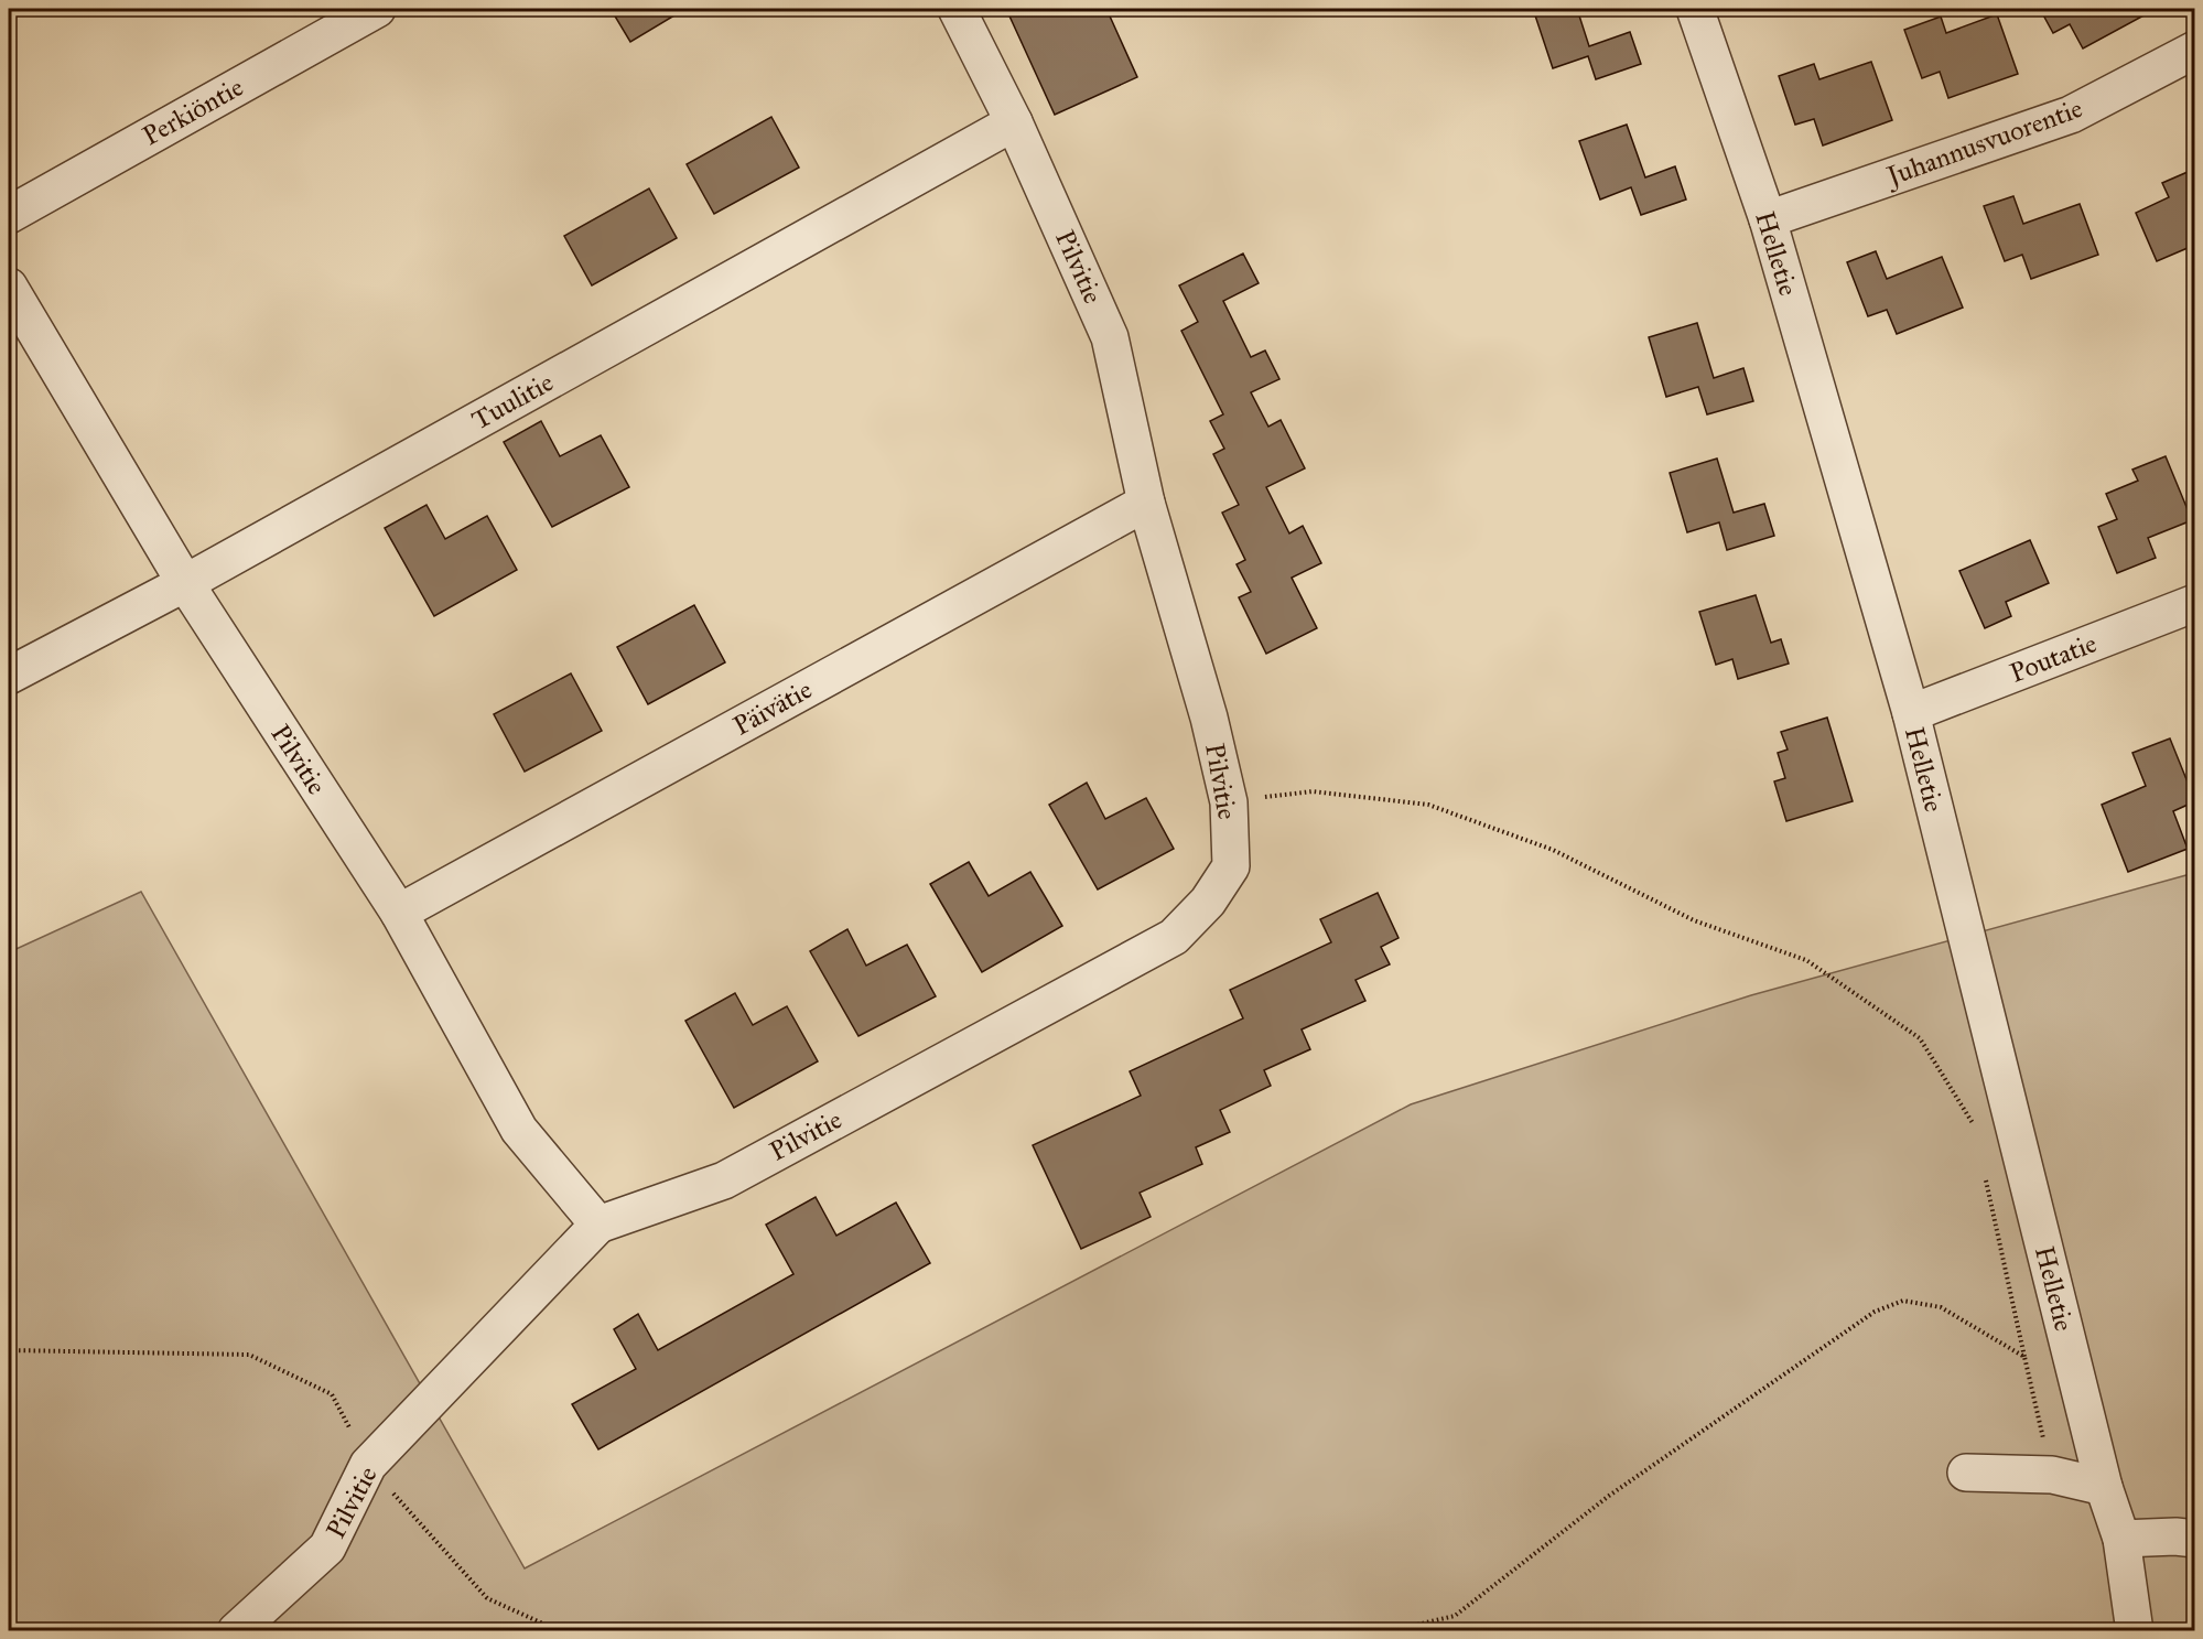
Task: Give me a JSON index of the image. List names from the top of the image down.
{
  "streets": {
    "street": [
      "Perkiöntie",
      "Juhannusvuorentie",
      "Helletie",
      "Pilvitie",
      "Tuulitie",
      "Poutatie",
      "Päivätie"
    ]
  },
  "crossings": [
    ["Juhannusvuorentie", "Helletie"],
    ["Helletie", "Poutatie"],
    ["Pilvitie", "Tuulitie"],
    ["Pilvitie", "Päivätie"]
  ]
}
